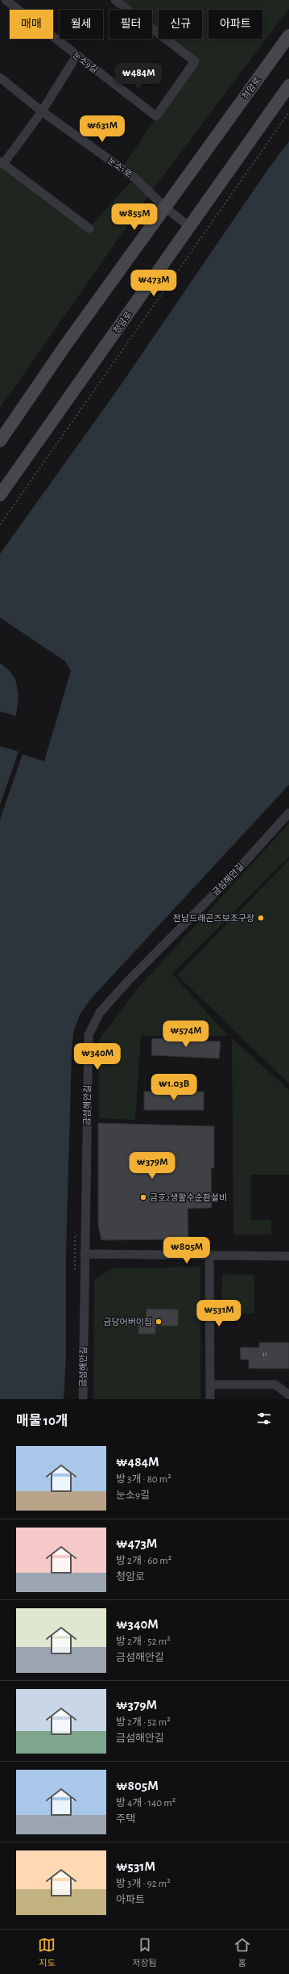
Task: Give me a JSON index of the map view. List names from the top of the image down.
{
  "streets": {
    "main road": ["청암로"],
    "street": ["눈소9길", "눈소1로", "금섬해안길"]
  },
  "crossings": [
    ["청암로", "눈소1로"]
  ],
  "places": ["전남드래곤즈보조구장", "금호2생활수순환설비", "금당어버이집"],
  "house_numbers": ["11"],
  "page": {
    "chip": [
      "매매",
      "월세",
      "필터",
      "신규",
      "아파트"
    ],
    "price": [
      "₩484M",
      "₩631M",
      "₩855M",
      "₩473M",
      "₩574M",
      "₩340M",
      "₩1.03B",
      "₩379M",
      "₩805M",
      "₩531M"
    ],
    "heading": "매물 10개",
    "list": [
      {
        "name": "₩484M",
        "note": "방 3개 · 80 m² · 눈소9길"
      },
      {
        "name": "₩473M",
        "note": "방 2개 · 60 m² · 청암로"
      },
      {
        "name": "₩340M",
        "note": "방 2개 · 52 m² · 금섬해안길"
      },
      {
        "name": "₩379M",
        "note": "방 2개 · 52 m² · 금섬해안길"
      },
      {
        "name": "₩805M",
        "note": "방 4개 · 140 m² · 주택"
      },
      {
        "name": "₩531M",
        "note": "방 3개 · 92 m² · 아파트"
      }
    ],
    "tabs": ["지도", "저장됨", "홈"]
  }
}
